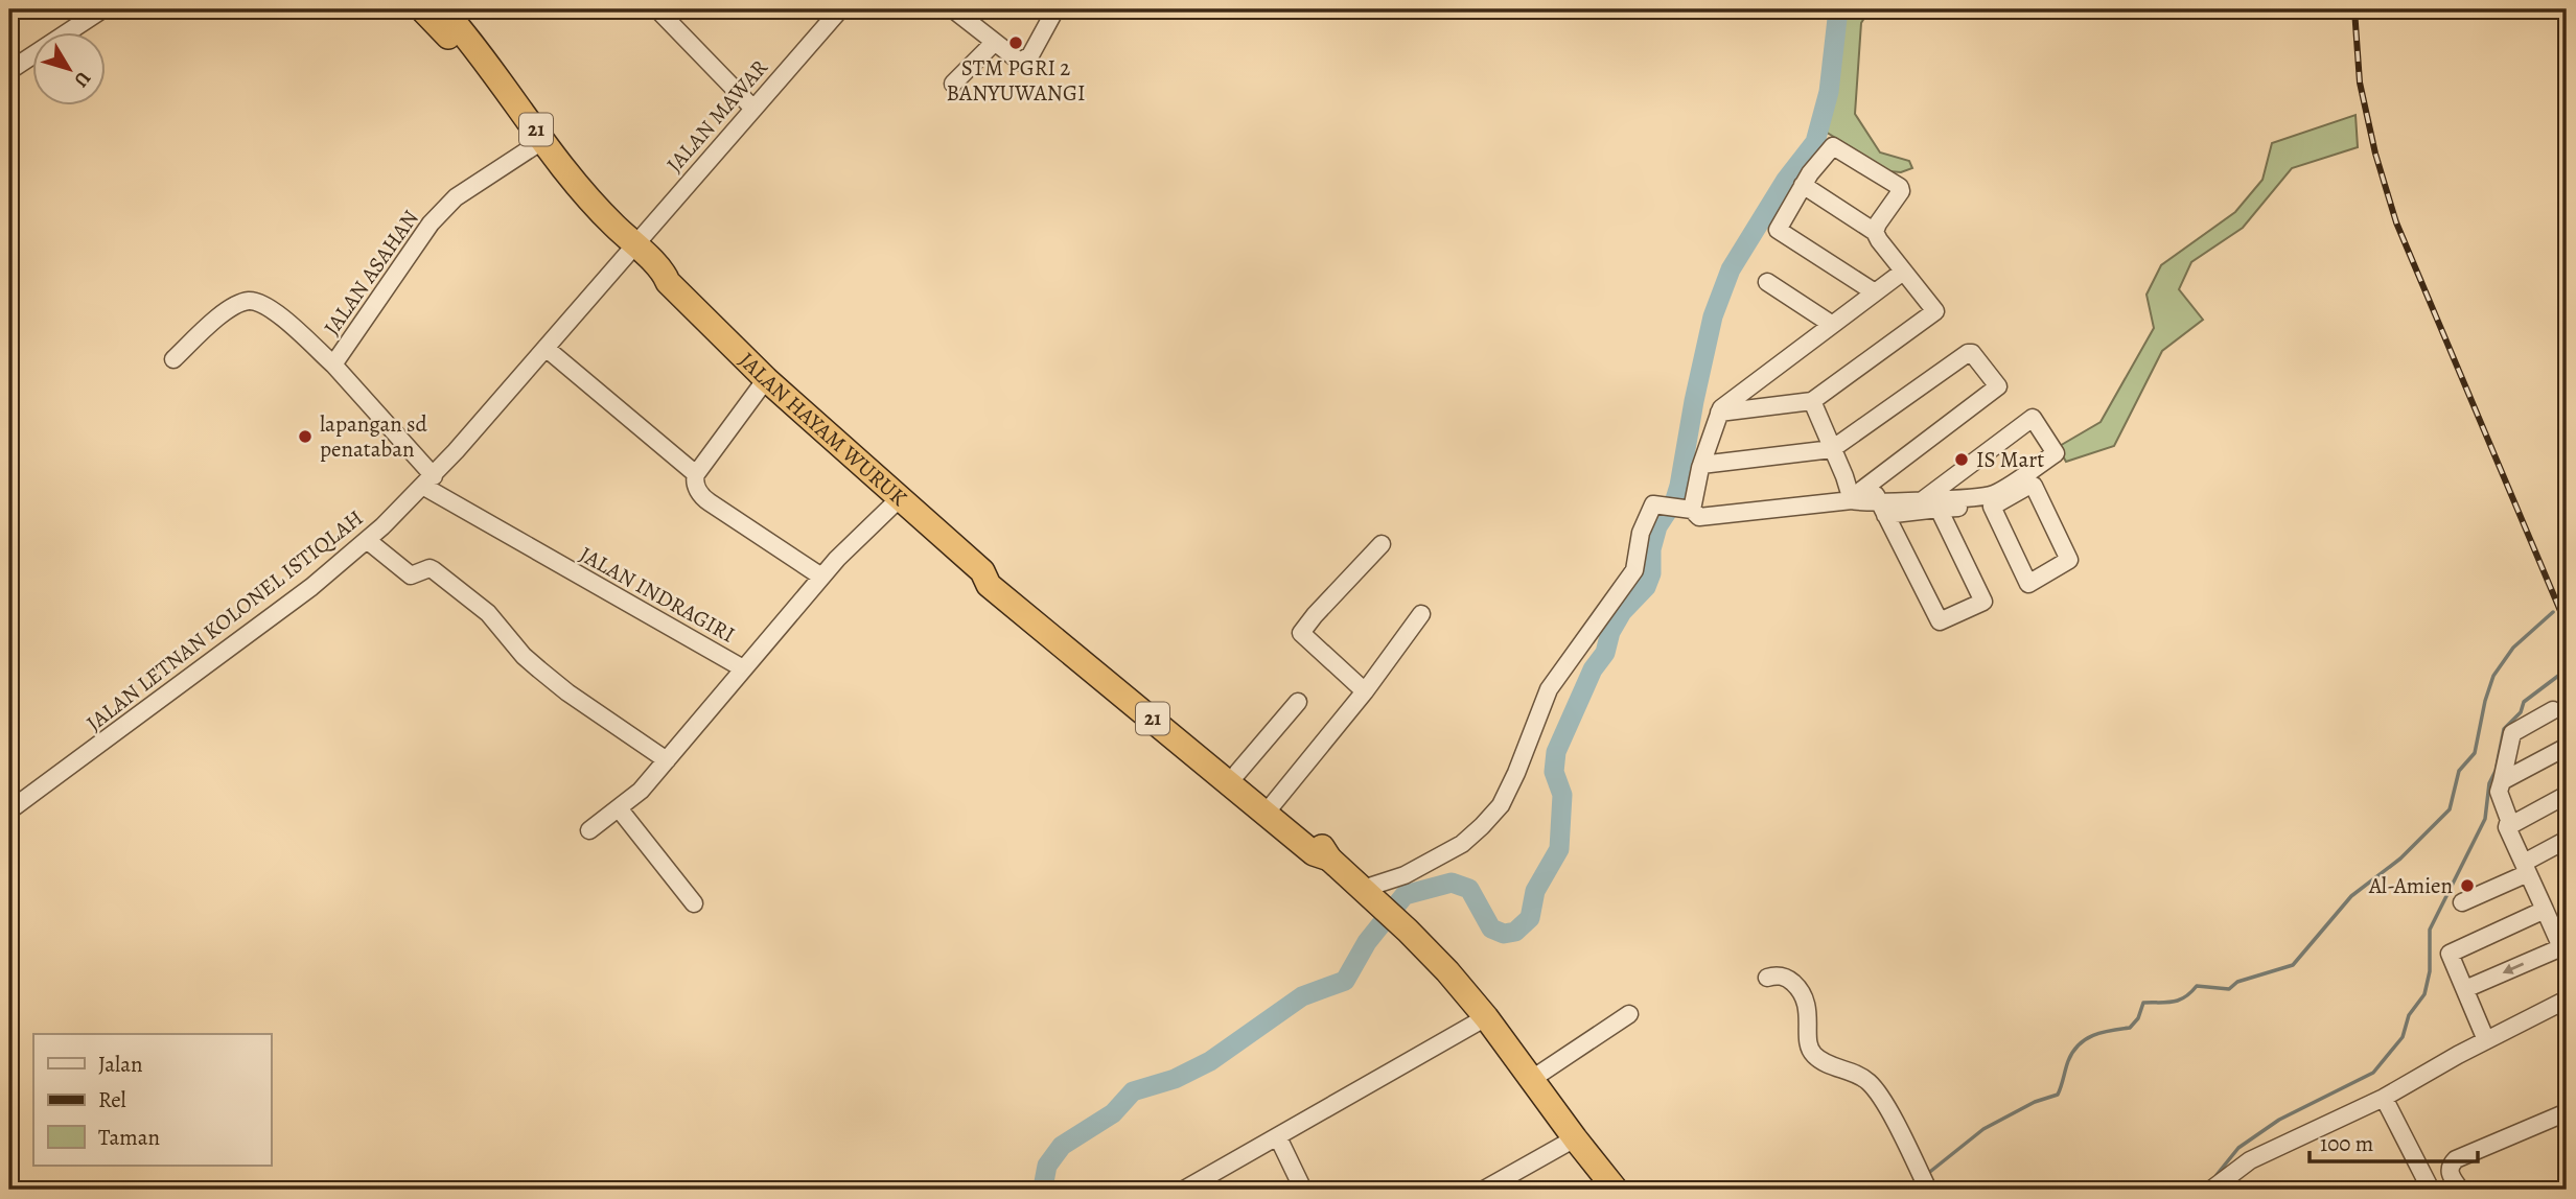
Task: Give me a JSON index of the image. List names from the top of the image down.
{
  "streets": {
    "highway": ["21", "JALAN HAYAM WURUK"],
    "street": [
      "JALAN MAWAR",
      "JALAN ASAHAN",
      "JALAN INDRAGIRI",
      "JALAN LETNAN KOLONEL ISTIQLAH"
    ]
  },
  "crossings": [
    ["JALAN MAWAR", "21"],
    ["JALAN MAWAR", "JALAN HAYAM WURUK"],
    ["JALAN MAWAR", "JALAN LETNAN KOLONEL ISTIQLAH"],
    ["21", "JALAN ASAHAN"],
    ["21", "JALAN HAYAM WURUK"],
    ["21", "JALAN LETNAN KOLONEL ISTIQLAH"],
    ["JALAN ASAHAN", "JALAN INDRAGIRI"],
    ["JALAN ASAHAN", "JALAN LETNAN KOLONEL ISTIQLAH"],
    ["JALAN HAYAM WURUK", "JALAN INDRAGIRI"],
    ["JALAN HAYAM WURUK", "JALAN LETNAN KOLONEL ISTIQLAH"],
    ["JALAN INDRAGIRI", "JALAN LETNAN KOLONEL ISTIQLAH"]
  ],
  "places": [
    "STM PGRI 2 BANYUWANGI",
    "lapangan sd penataban",
    "IS Mart",
    "Al-Amien"
  ],
  "legend": ["Jalan", "Rel", "Taman"],
  "scale_bar": "100 m",
  "north": "bottom right"
}
